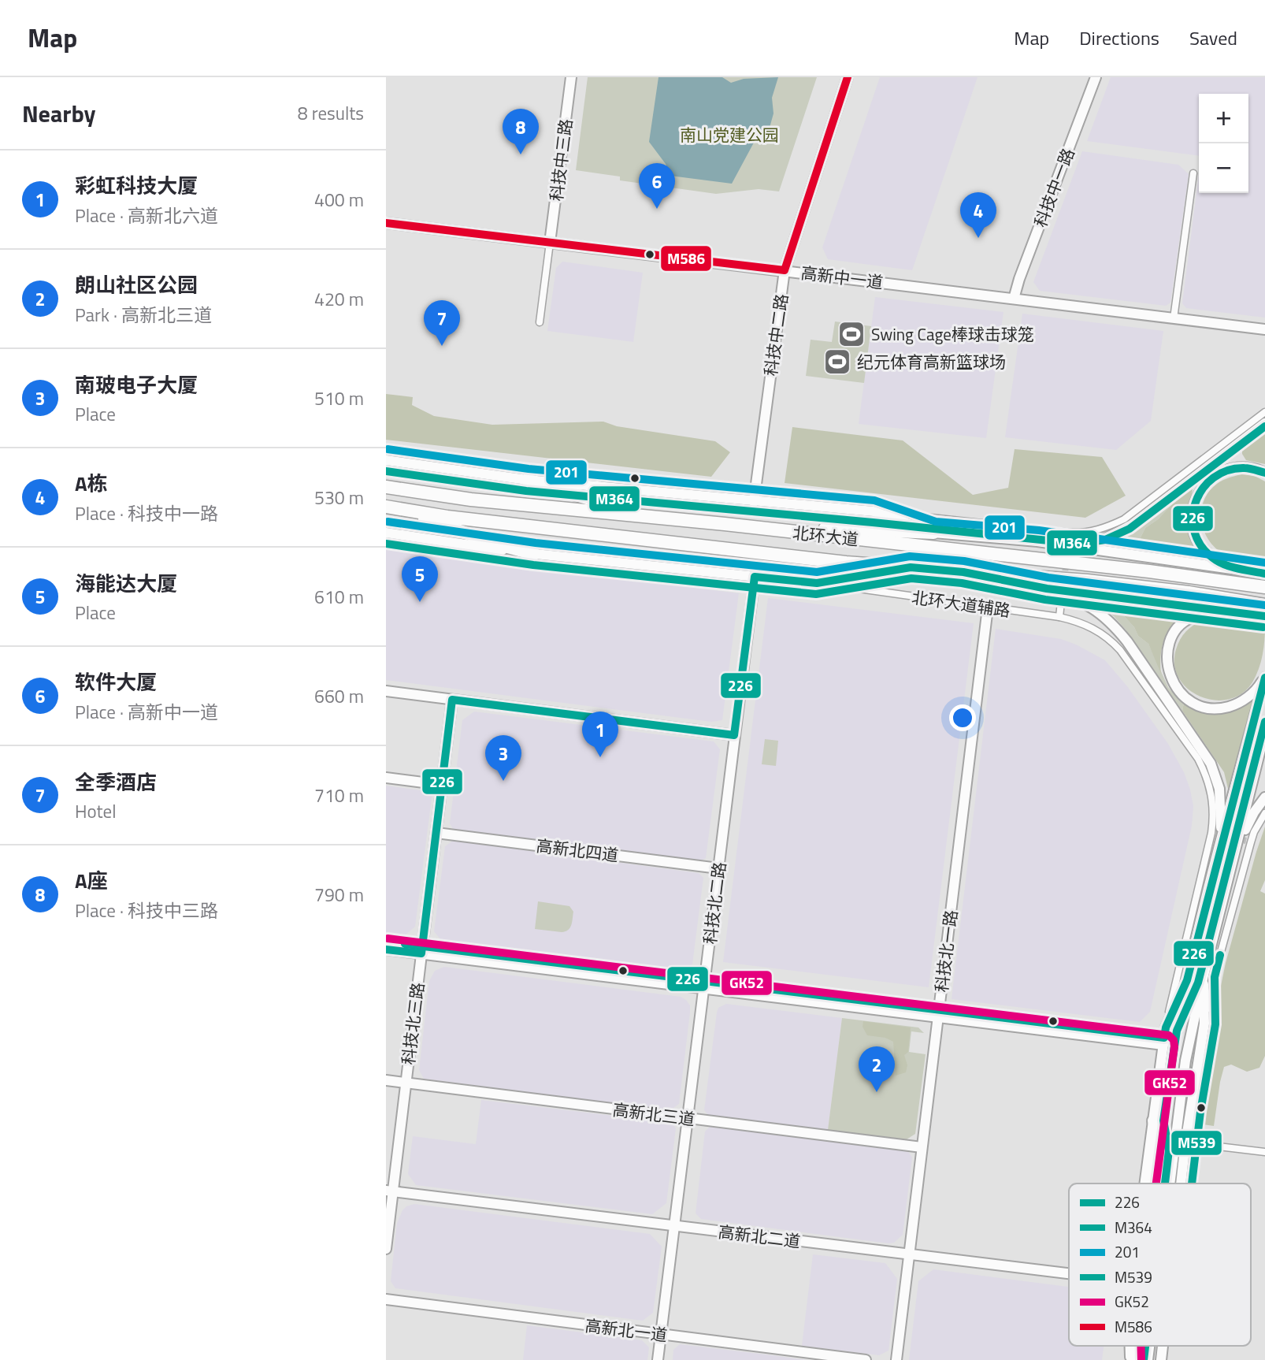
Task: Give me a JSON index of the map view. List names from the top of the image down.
{
  "streets": {
    "highway": ["北环大道"],
    "main road": [
      "科技中三路",
      "科技中一路",
      "高新中一道",
      "科技中二路",
      "北环大道辅路",
      "高新北四道",
      "科技北二路",
      "科技北一路",
      "科技北三路",
      "高新北三道",
      "高新北二道",
      "高新北一道"
    ]
  },
  "crossings": [
    ["科技中三路", "高新中一道"],
    ["科技中一路", "高新中一道"],
    ["高新中一道", "科技中二路"],
    ["北环大道", "北环大道辅路"],
    ["北环大道辅路", "科技北二路"],
    ["北环大道辅路", "科技北一路"],
    ["高新北四道", "科技北二路"],
    ["高新北四道", "科技北三路"],
    ["科技北二路", "高新北三道"],
    ["科技北二路", "高新北二道"],
    ["科技北二路", "高新北一道"],
    ["科技北一路", "高新北三道"],
    ["科技北一路", "高新北二道"],
    ["科技北三路", "高新北三道"],
    ["科技北三路", "高新北二道"]
  ],
  "parks": ["南山党建公园"],
  "places": {
    "sports": ["Swing Cage棒球击球笼", "纪元体育高新篮球场"]
  },
  "lines": [
    "transit line M586",
    "transit line M364",
    "transit line 201",
    "transit line 226",
    "transit line M539",
    "transit line GK52"
  ],
  "legend": [
    "226",
    "M364",
    "201",
    "M539",
    "GK52",
    "M586"
  ],
  "page": {
    "header": "Map",
    "nav": ["Map", "Directions", "Saved"],
    "heading": ["Nearby", "8 results"],
    "map_buttons": ["+", "−"],
    "pins": [
      "8",
      "6",
      "4",
      "7",
      "5",
      "1",
      "3",
      "2"
    ],
    "list": [
      {
        "mark": "1",
        "name": "彩虹科技大厦",
        "note": "Place · 高新北六道",
        "value": "400 m"
      },
      {
        "mark": "2",
        "name": "朗山社区公园",
        "note": "Park · 高新北三道",
        "value": "420 m"
      },
      {
        "mark": "3",
        "name": "南玻电子大厦",
        "note": "Place",
        "value": "510 m"
      },
      {
        "mark": "4",
        "name": "A栋",
        "note": "Place · 科技中一路",
        "value": "530 m"
      },
      {
        "mark": "5",
        "name": "海能达大厦",
        "note": "Place",
        "value": "610 m"
      },
      {
        "mark": "6",
        "name": "软件大厦",
        "note": "Place · 高新中一道",
        "value": "660 m"
      },
      {
        "mark": "7",
        "name": "全季酒店",
        "note": "Hotel",
        "value": "710 m"
      },
      {
        "mark": "8",
        "name": "A座",
        "note": "Place · 科技中三路",
        "value": "790 m"
      }
    ]
  }
}
